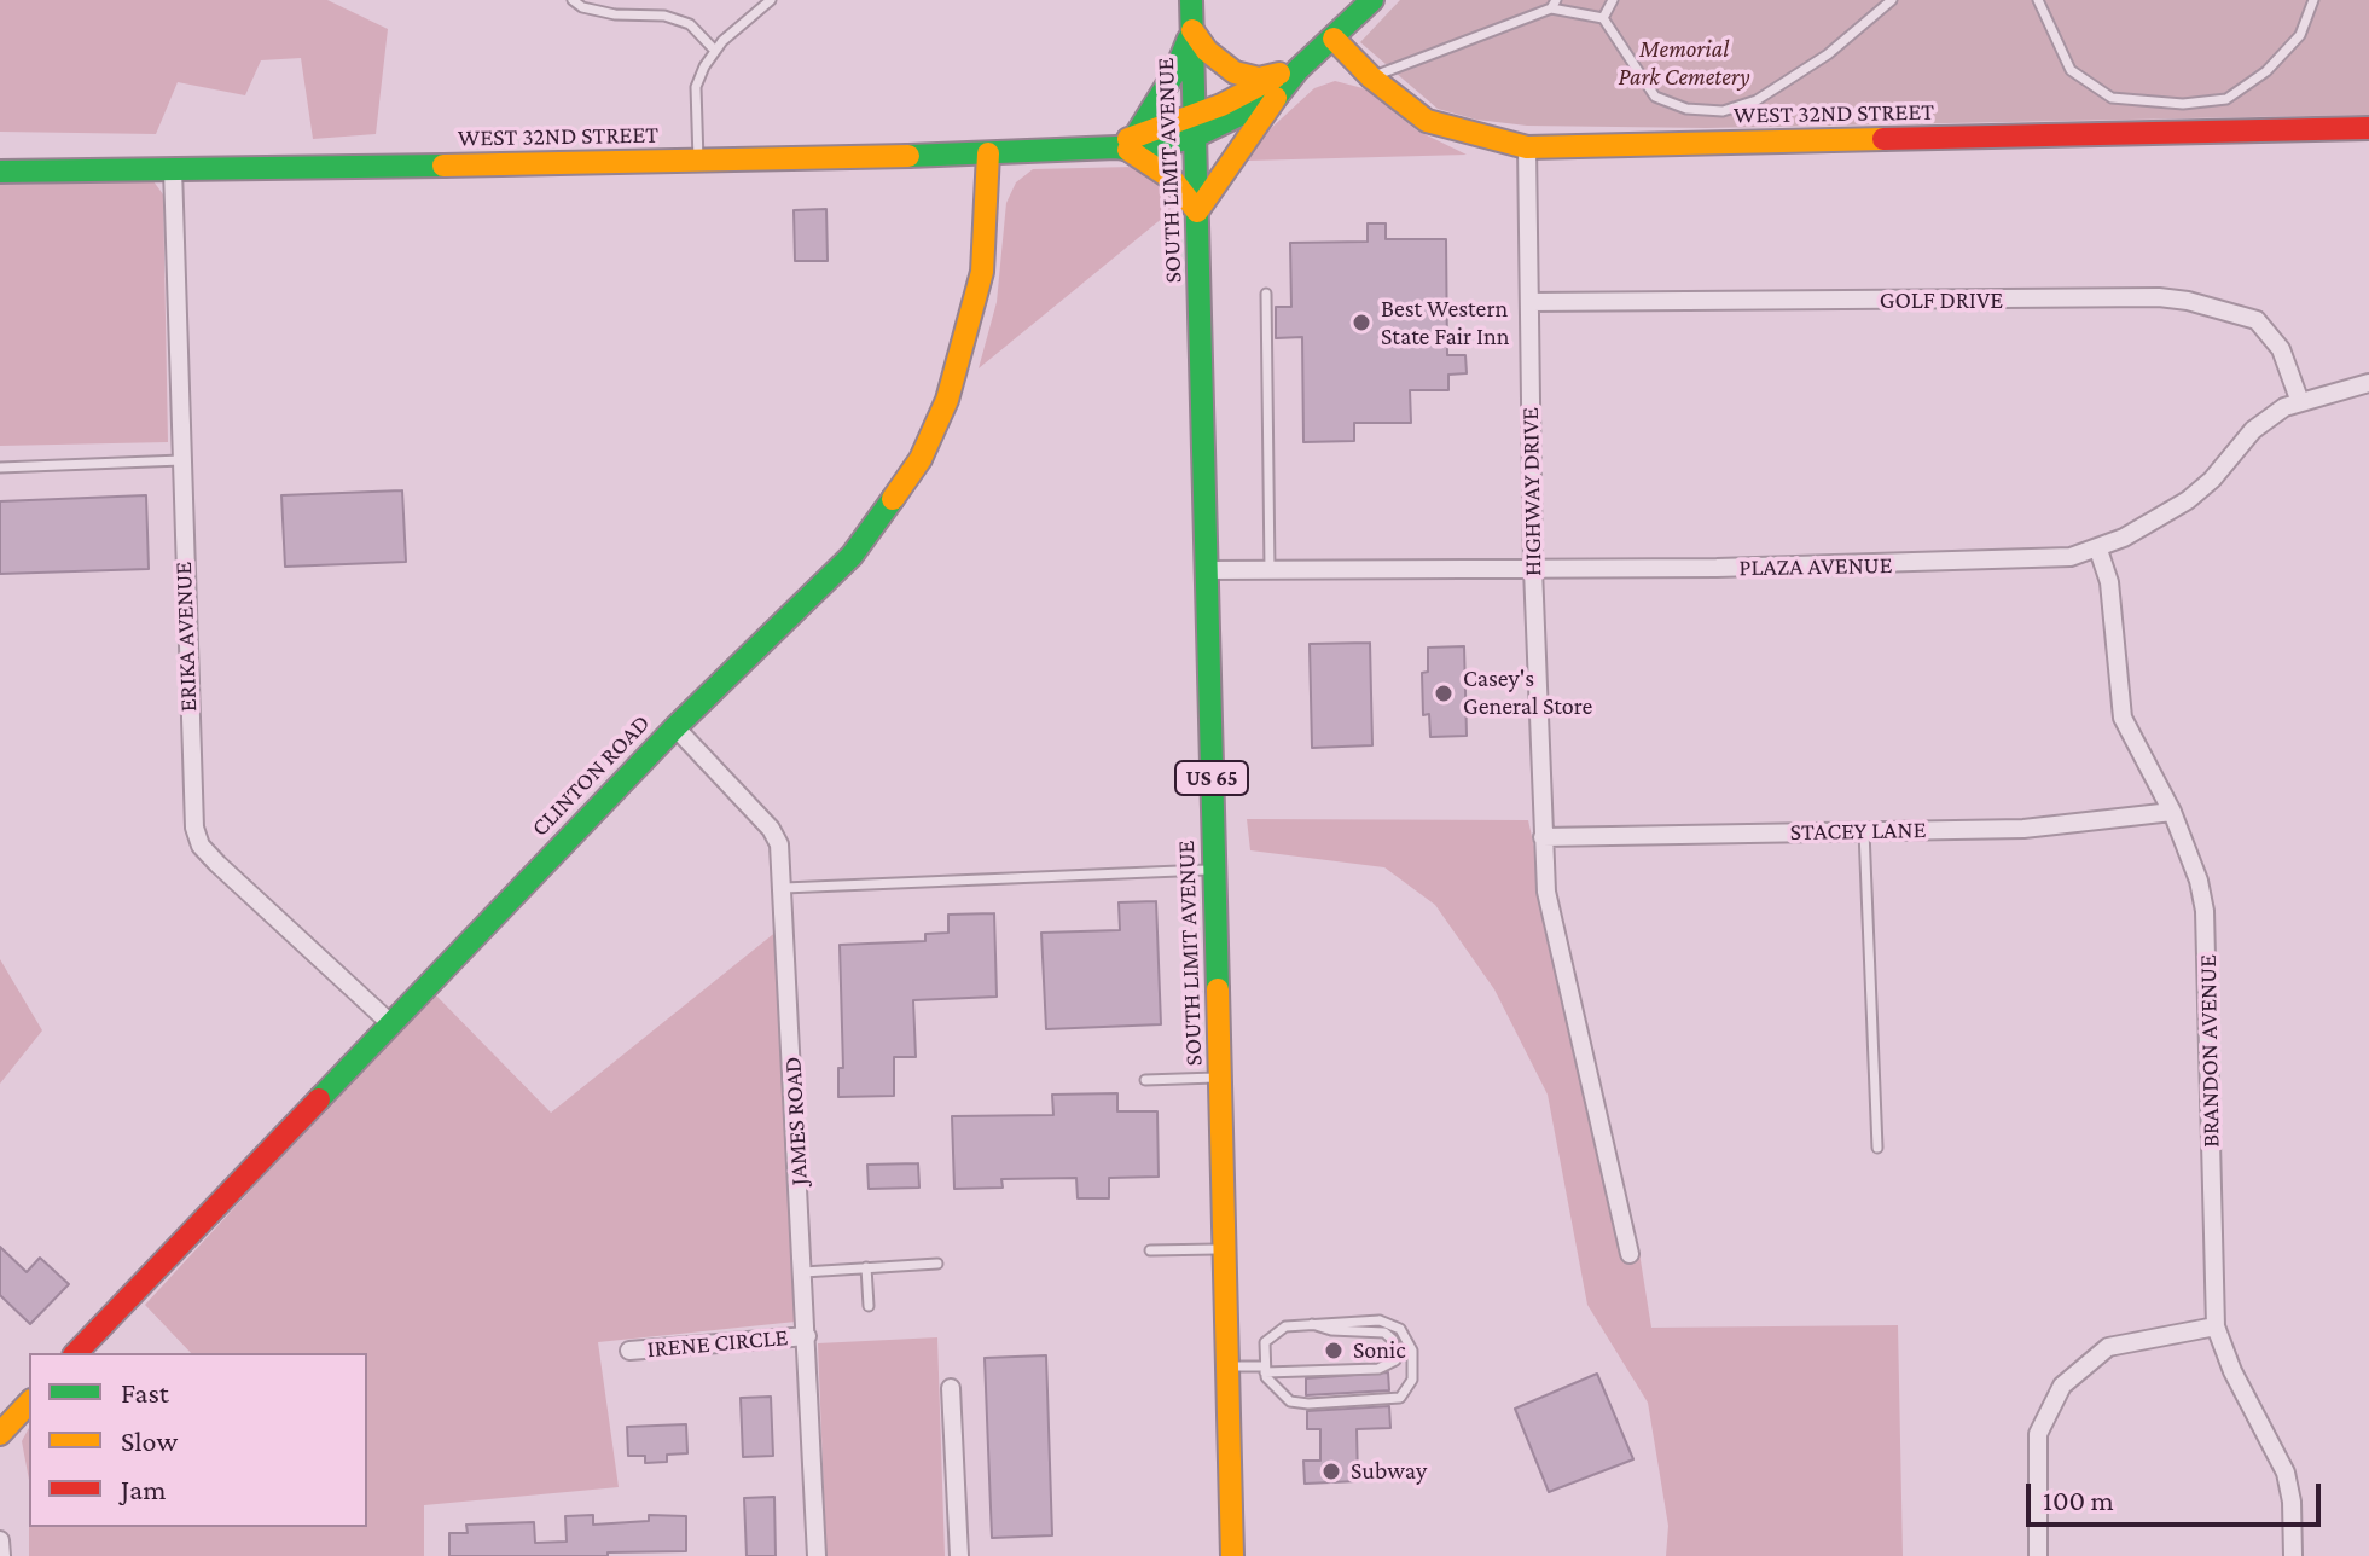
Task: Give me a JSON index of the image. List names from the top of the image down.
{
  "streets": {
    "main road": [
      "WEST 32ND STREET",
      "SOUTH LIMIT AVENUE",
      "CLINTON ROAD",
      "US 65"
    ],
    "street": [
      "GOLF DRIVE",
      "HIGHWAY DRIVE",
      "PLAZA AVENUE",
      "ERIKA AVENUE",
      "STACEY LANE",
      "BRANDON AVENUE",
      "JAMES ROAD",
      "IRENE CIRCLE"
    ]
  },
  "crossings": [
    ["WEST 32ND STREET", "SOUTH LIMIT AVENUE"],
    ["WEST 32ND STREET", "HIGHWAY DRIVE"],
    ["WEST 32ND STREET", "ERIKA AVENUE"],
    ["WEST 32ND STREET", "CLINTON ROAD"],
    ["SOUTH LIMIT AVENUE", "PLAZA AVENUE"],
    ["GOLF DRIVE", "HIGHWAY DRIVE"],
    ["GOLF DRIVE", "PLAZA AVENUE"],
    ["HIGHWAY DRIVE", "PLAZA AVENUE"],
    ["HIGHWAY DRIVE", "STACEY LANE"],
    ["PLAZA AVENUE", "BRANDON AVENUE"],
    ["ERIKA AVENUE", "CLINTON ROAD"],
    ["CLINTON ROAD", "JAMES ROAD"],
    ["STACEY LANE", "BRANDON AVENUE"],
    ["JAMES ROAD", "IRENE CIRCLE"]
  ],
  "parks": ["Memorial Park Cemetery"],
  "places": [
    "Best Western State Fair Inn",
    "Casey's General Store",
    "Sonic",
    "Subway"
  ],
  "legend": ["Fast", "Slow", "Jam"],
  "scale_bar": "100 m"
}
